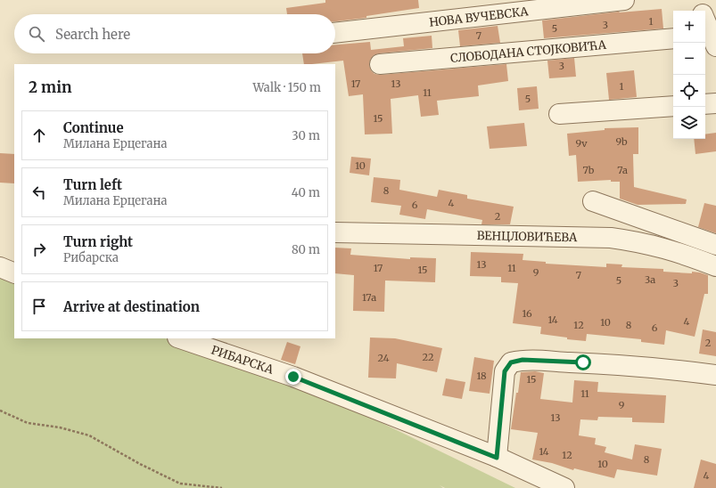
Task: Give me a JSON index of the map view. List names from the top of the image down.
{
  "streets": {
    "street": [
      "НОВА ВУЧЕВСКА",
      "СЛОБОДАНА СТОЈКОВИЋА",
      "ВЕНЦЛОВИЋЕВА",
      "РИБАРСКА"
    ]
  },
  "house_numbers": [
    "1",
    "3",
    "5",
    "7",
    "3",
    "17",
    "13",
    "1",
    "11",
    "5",
    "15",
    "9b",
    "9v",
    "10",
    "7b",
    "7a",
    "8",
    "4",
    "6",
    "2",
    "13",
    "17",
    "11",
    "15",
    "9",
    "7",
    "3a",
    "5",
    "3",
    "17a",
    "16",
    "14",
    "4",
    "10",
    "12",
    "8",
    "6",
    "2",
    "22",
    "24",
    "18",
    "15",
    "11",
    "9",
    "13",
    "14",
    "12",
    "8",
    "10",
    "4"
  ],
  "page": {
    "map_buttons": ["+", "−"],
    "search": "Search here",
    "heading": ["2 min", "Walk · 150 m"],
    "list": [
      ["Continue", "Милана Ерцегана", "30 m"],
      ["Turn left", "Милана Ерцегана", "40 m"],
      ["Turn right", "Рибарска", "80 m"],
      "Arrive at destination"
    ]
  }
}
